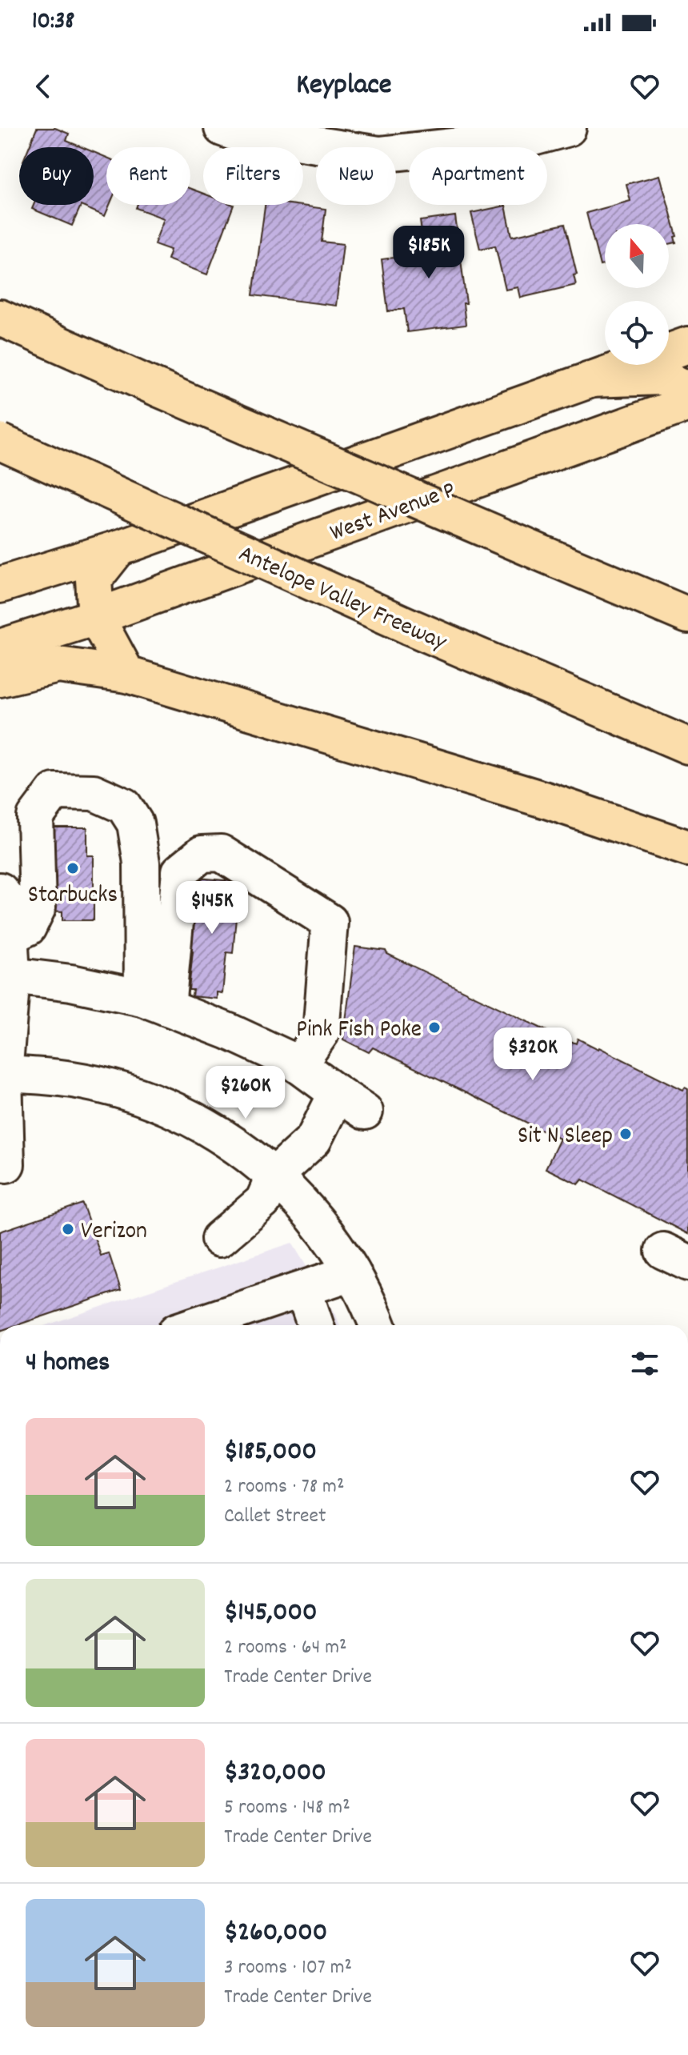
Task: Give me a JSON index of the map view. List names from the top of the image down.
{
  "streets": {
    "main road": ["West Avenue P", "Antelope Valley Freeway"]
  },
  "places": [
    "Starbucks",
    "Pink Fish Poke",
    "Sit N Sleep",
    "Verizon"
  ],
  "north": "top",
  "page": {
    "status": "10:38",
    "header": "Keyplace",
    "chip": [
      "Buy",
      "Rent",
      "Filters",
      "New",
      "Apartment"
    ],
    "price": [
      "$185K",
      "$145K",
      "$320K",
      "$260K"
    ],
    "heading": "4 homes",
    "list": [
      {
        "name": "$185,000",
        "note": "2 rooms · 78 m² · Callet Street"
      },
      {
        "name": "$145,000",
        "note": "2 rooms · 64 m² · Trade Center Drive"
      },
      {
        "name": "$320,000",
        "note": "5 rooms · 148 m² · Trade Center Drive"
      },
      {
        "name": "$260,000",
        "note": "3 rooms · 107 m² · Trade Center Drive"
      }
    ]
  }
}
